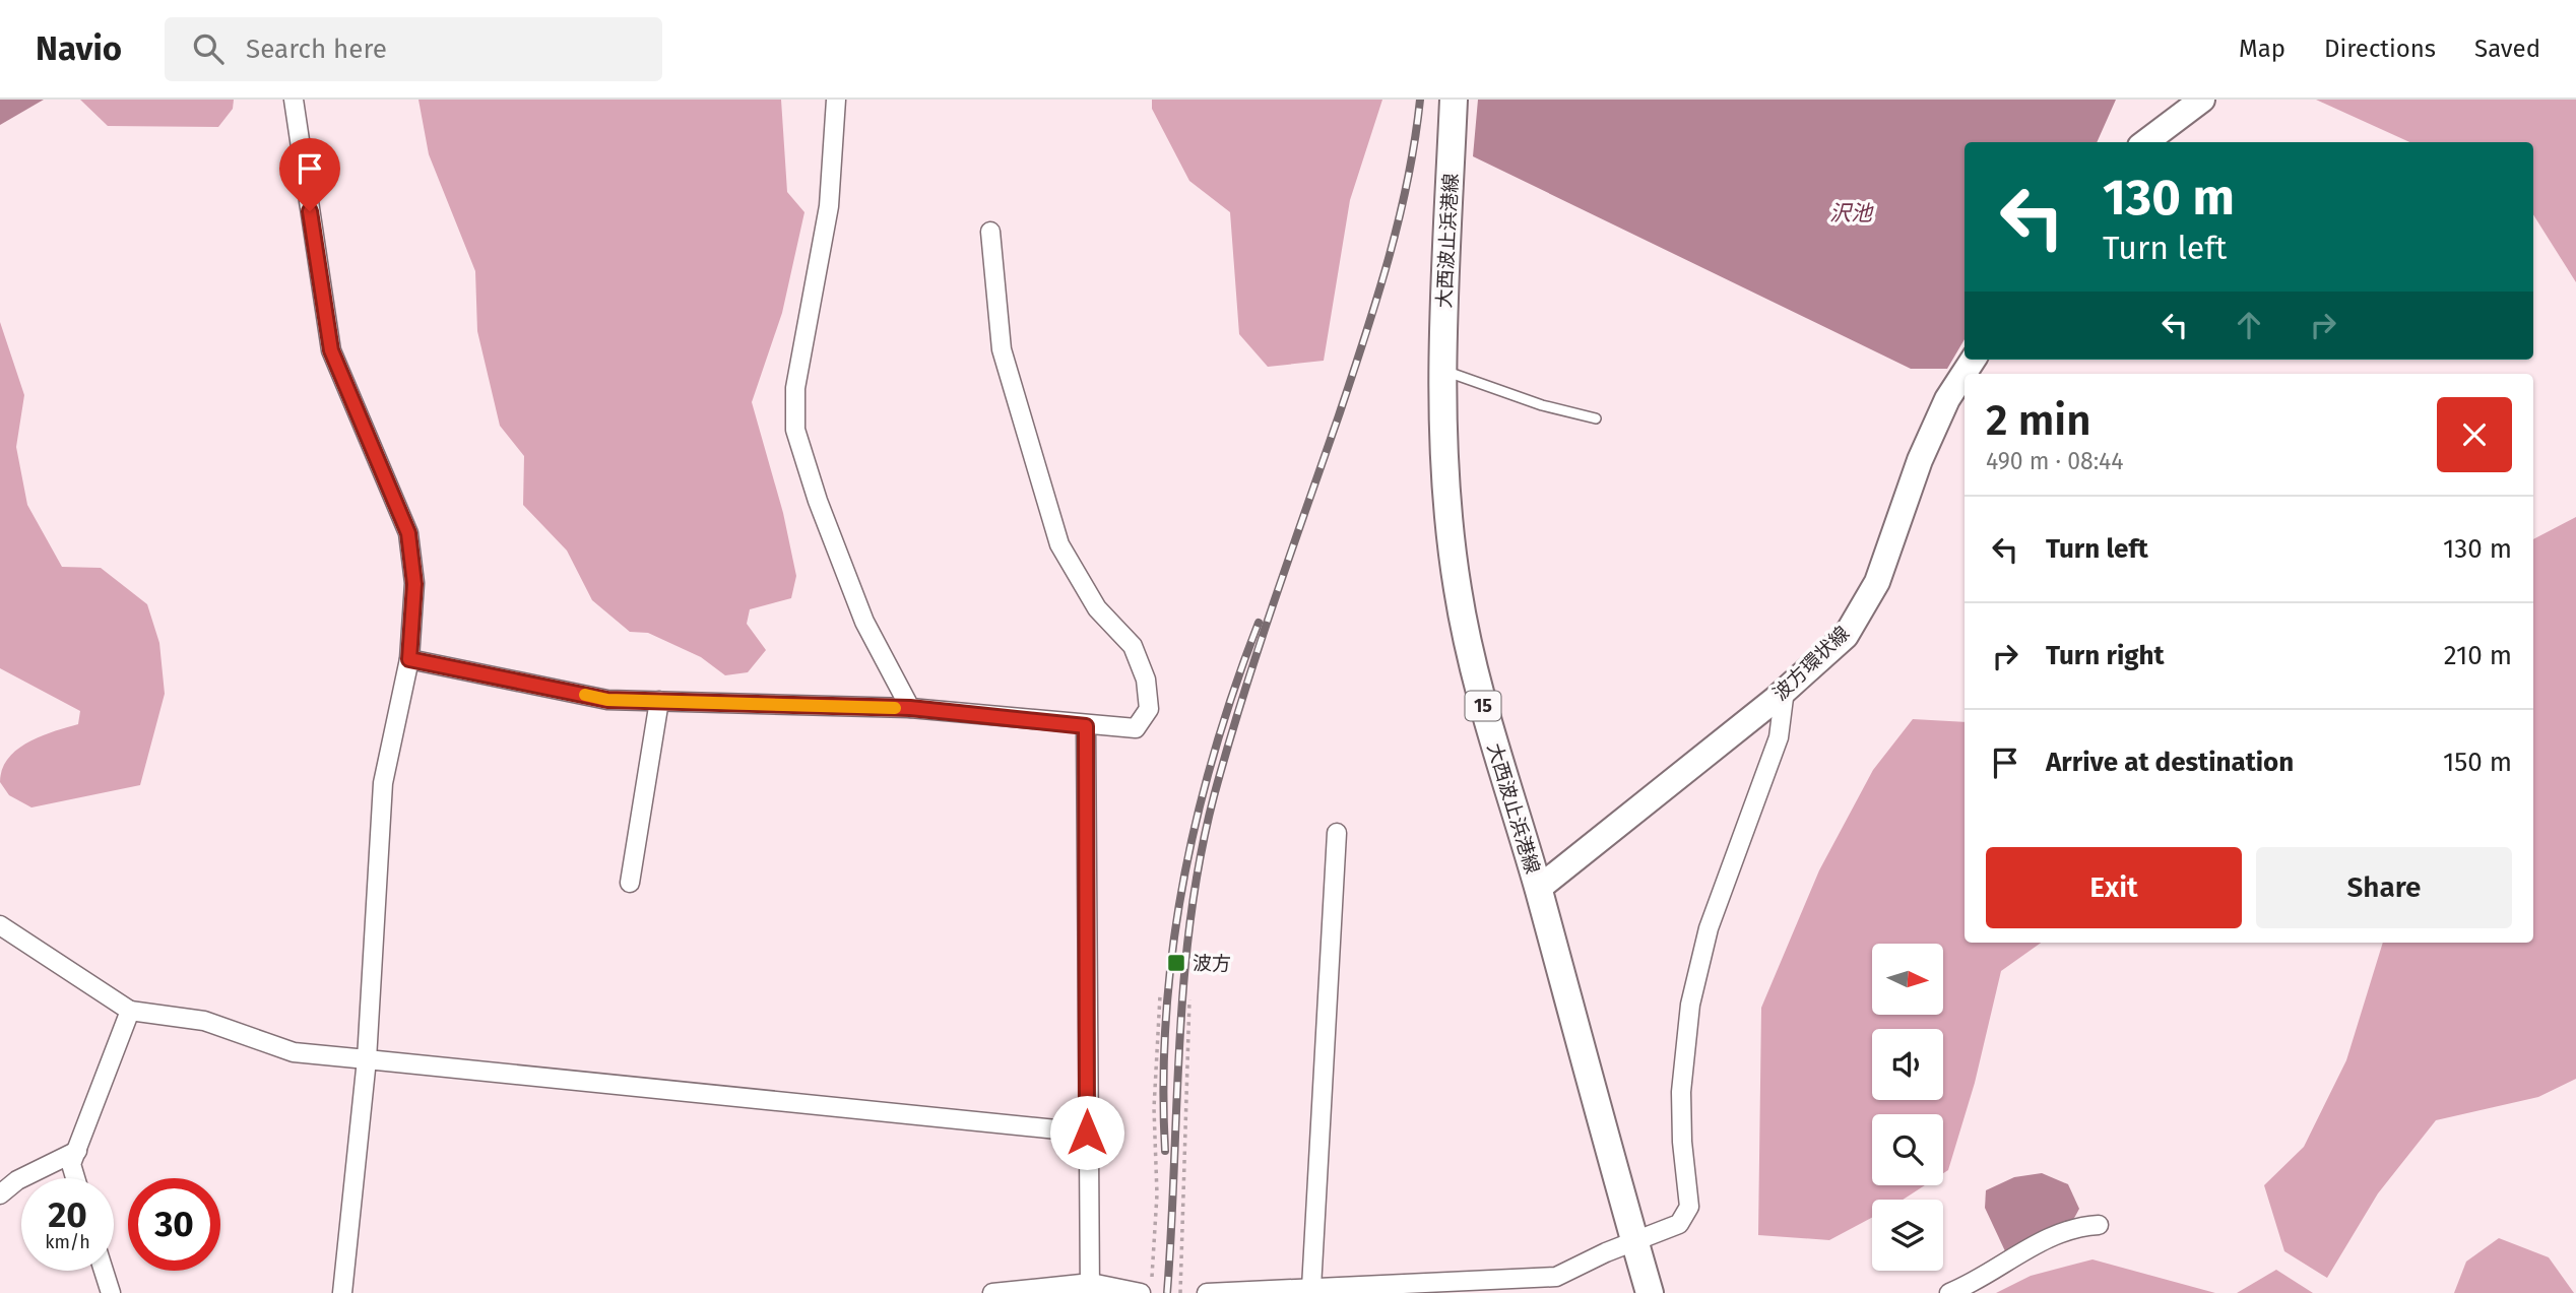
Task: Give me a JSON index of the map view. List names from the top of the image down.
{
  "streets": {
    "main road": ["大西波止浜港線", "波方環状線", "15"]
  },
  "crossings": [
    ["大西波止浜港線", "波方環状線"]
  ],
  "water": ["沢池"],
  "places": {
    "transit": ["波方"]
  },
  "north": "right",
  "page": {
    "header": "Navio",
    "search": "Search here",
    "nav": ["Map", "Directions", "Saved"],
    "turn": ["130 m", "Turn left"],
    "heading": ["2 min", "490 m · 08:44"],
    "list": [
      {
        "name": "Turn left",
        "value": "130 m"
      },
      {
        "name": "Turn right",
        "value": "210 m"
      },
      {
        "name": "Arrive at destination",
        "value": "150 m"
      }
    ],
    "buttons": ["Exit", "Share"],
    "speed": "20 km/h",
    "limit": "30"
  }
}
